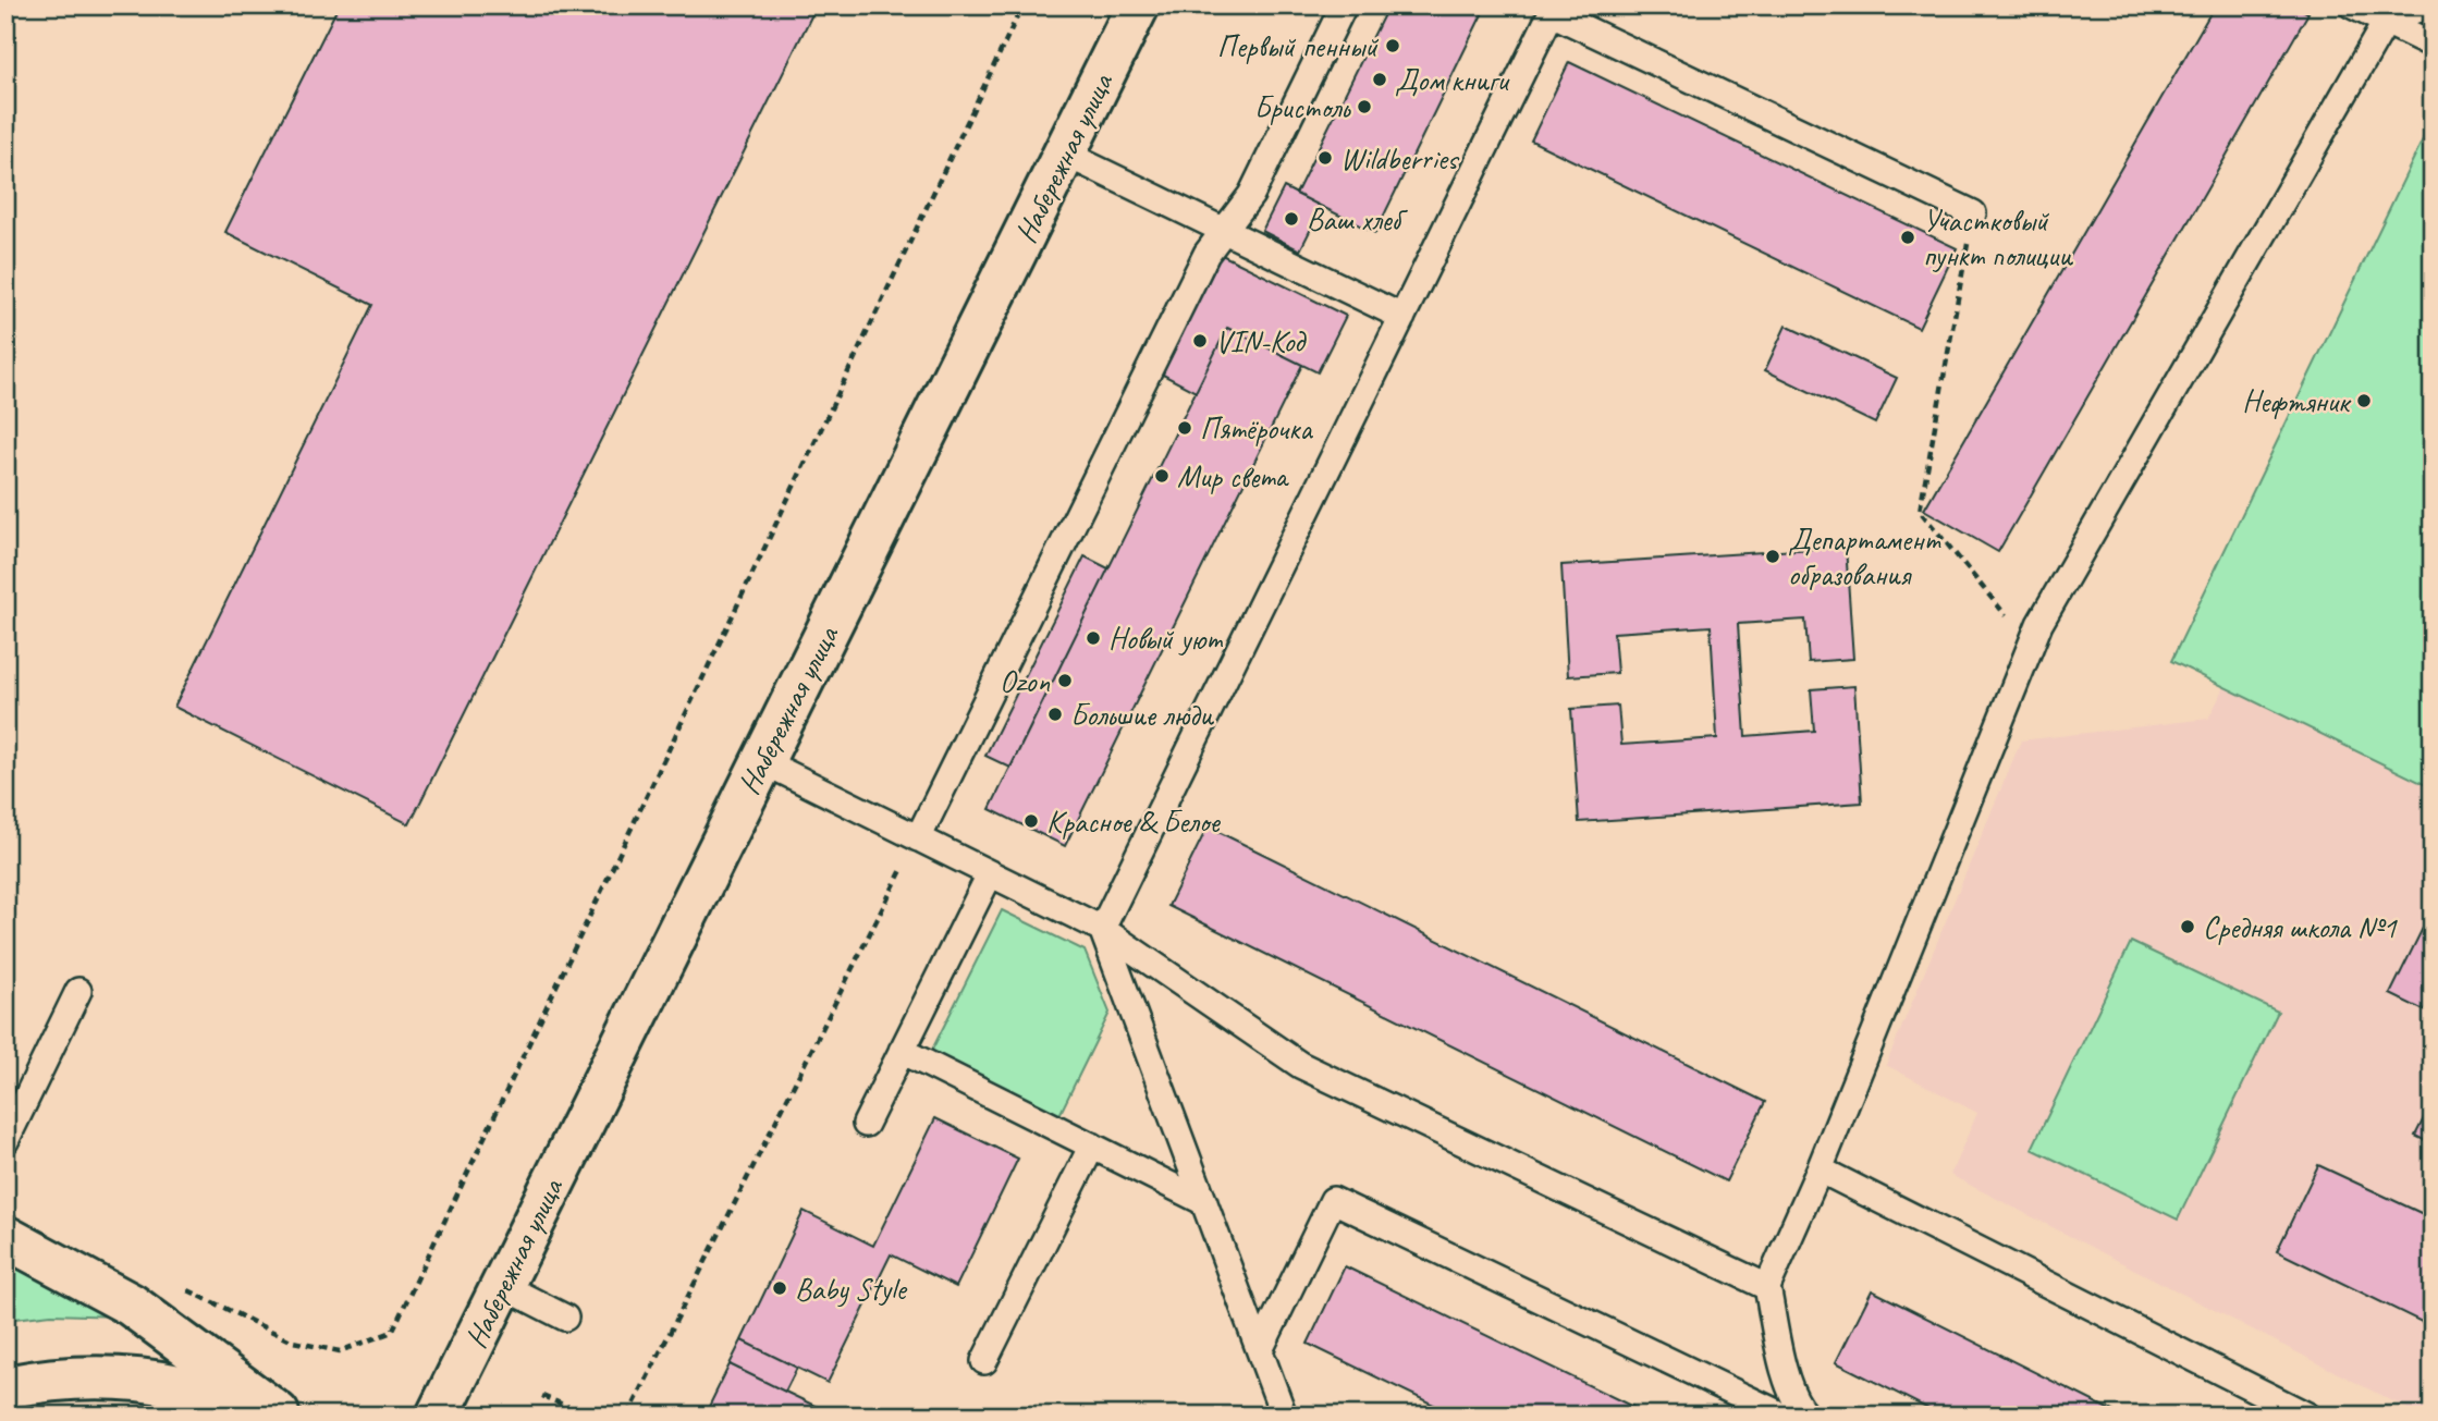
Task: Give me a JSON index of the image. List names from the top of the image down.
{
  "streets": {
    "main road": ["Набережная улица"]
  },
  "places": [
    "Первый пенный",
    "Дом книги",
    "Бристоль",
    "Wildberries",
    "Ваш хлеб",
    "Участковый пункт полиции",
    "VIN-Код",
    "Нефтяник",
    "Пятёрочка",
    "Мир света",
    "Департамент образования",
    "Новый уют",
    "Ozon",
    "Большие люди",
    "Красное & Белое",
    "Средняя школа №1",
    "Baby Style"
  ]
}
